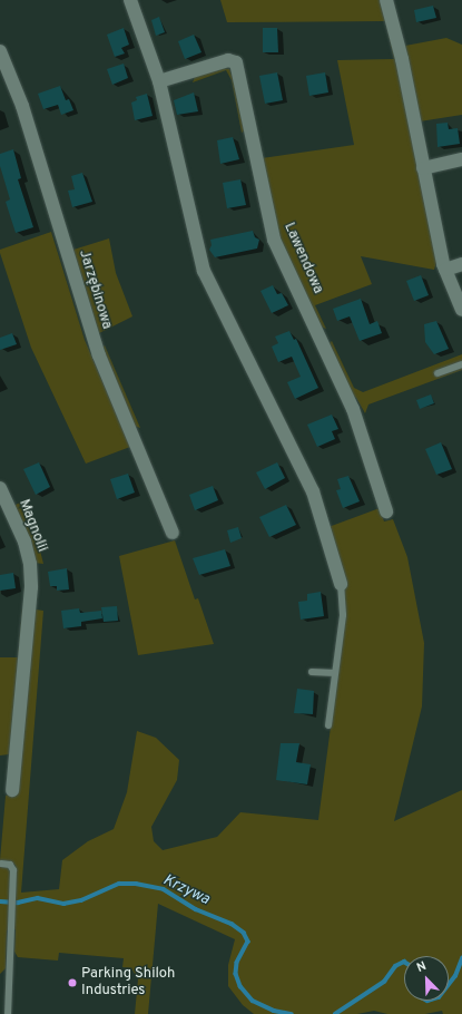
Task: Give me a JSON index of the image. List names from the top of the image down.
{
  "streets": {
    "street": ["Lawendowa", "Jarzębinowa", "Magnolii"]
  },
  "water": ["Krzywa"],
  "places": ["Parking Shiloh Industries"],
  "north": "top left"
}
